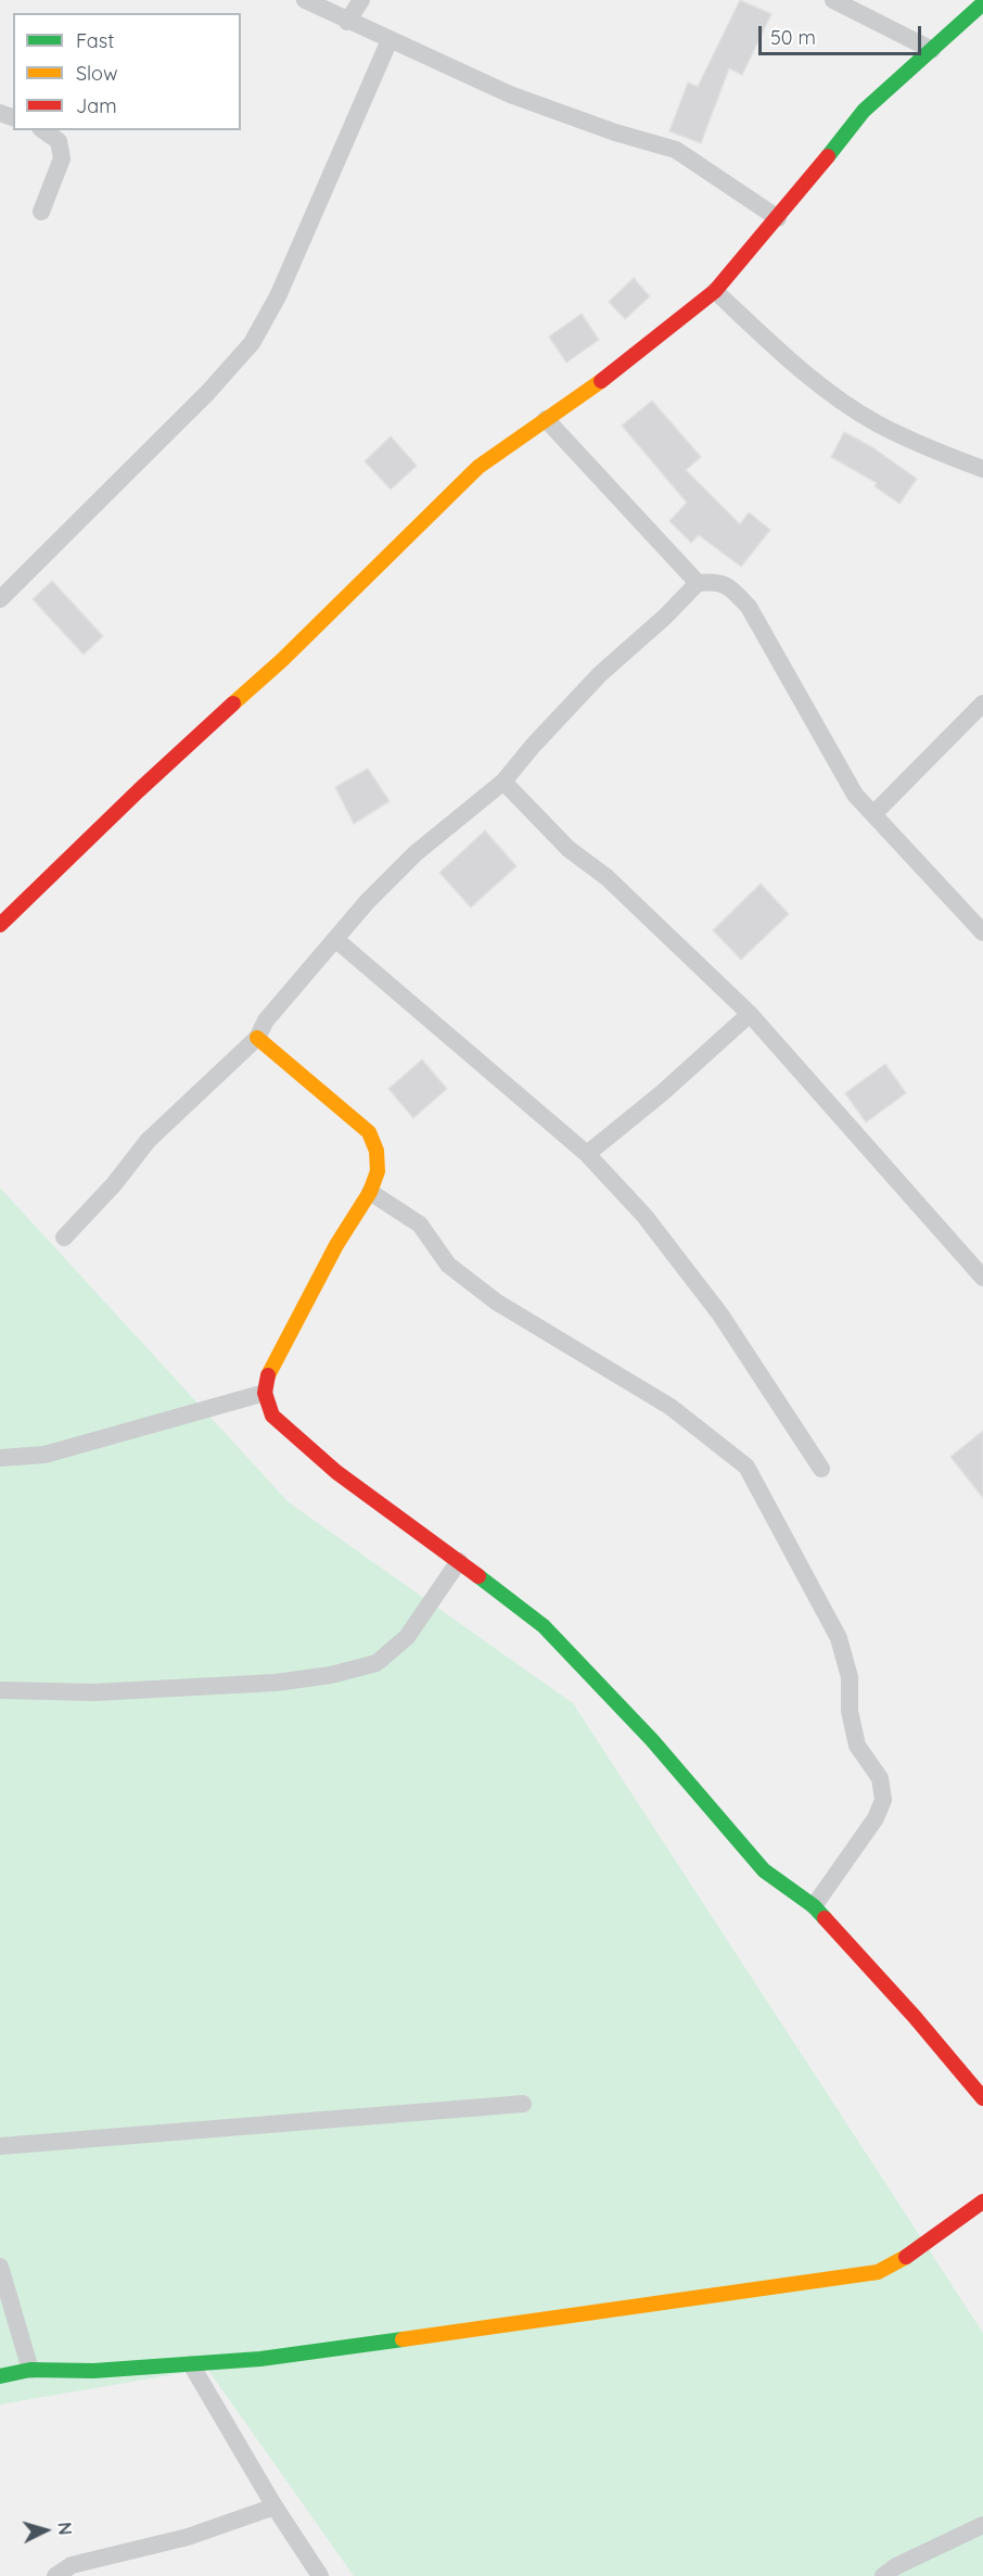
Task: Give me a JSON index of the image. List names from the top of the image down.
{
  "legend": ["Fast", "Slow", "Jam"],
  "scale_bar": "50 m",
  "north": "right"
}
